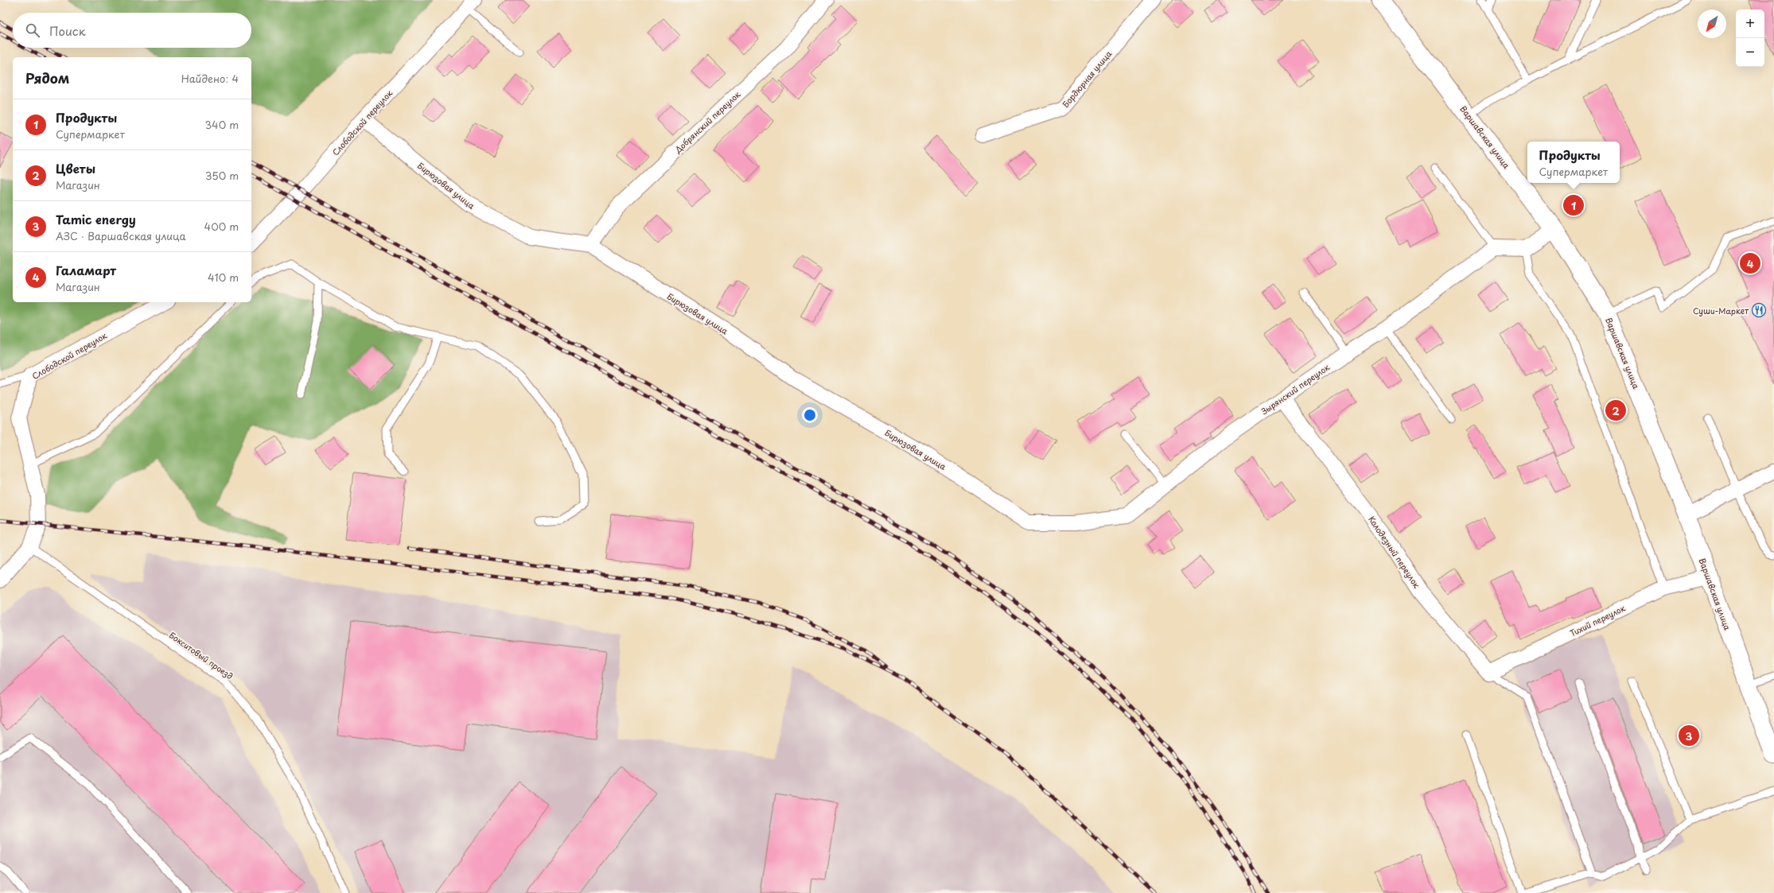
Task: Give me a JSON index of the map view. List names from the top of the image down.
{
  "streets": {
    "main road": ["Варшавская улица"],
    "street": [
      "Бордюрная улица",
      "Добрянский переулок",
      "Слободской переулок",
      "Бирюзовая улица",
      "Зырянский переулок",
      "Колодезный переулок",
      "Тихий переулок"
    ],
    "lane": ["Бокситовый проезд"]
  },
  "crossings": [
    ["Добрянский переулок", "Бирюзовая улица"],
    ["Слободской переулок", "Бирюзовая улица"],
    ["Слободской переулок", "Бокситовый проезд"],
    ["Варшавская улица", "Тихий переулок"],
    ["Бирюзовая улица", "Зырянский переулок"],
    ["Зырянский переулок", "Колодезный переулок"],
    ["Колодезный переулок", "Тихий переулок"]
  ],
  "places": {
    "restaurant": ["Суши-Маркет"]
  },
  "north": "bottom left",
  "page": {
    "map_buttons": ["+", "−"],
    "search": "Поиск",
    "heading": ["Рядом", "Найдено: 4"],
    "list": [
      {
        "mark": "1",
        "name": "Продукты",
        "note": "Супермаркет",
        "value": "340 m"
      },
      {
        "mark": "2",
        "name": "Цветы",
        "note": "Магазин",
        "value": "350 m"
      },
      {
        "mark": "3",
        "name": "Tamic energy",
        "note": "АЗС · Варшавская улица",
        "value": "400 m"
      },
      {
        "mark": "4",
        "name": "Галамарт",
        "note": "Магазин",
        "value": "410 m"
      }
    ],
    "popup": ["Продукты", "Супермаркет"],
    "pins": [
      "1",
      "4",
      "2",
      "3"
    ]
  }
}
